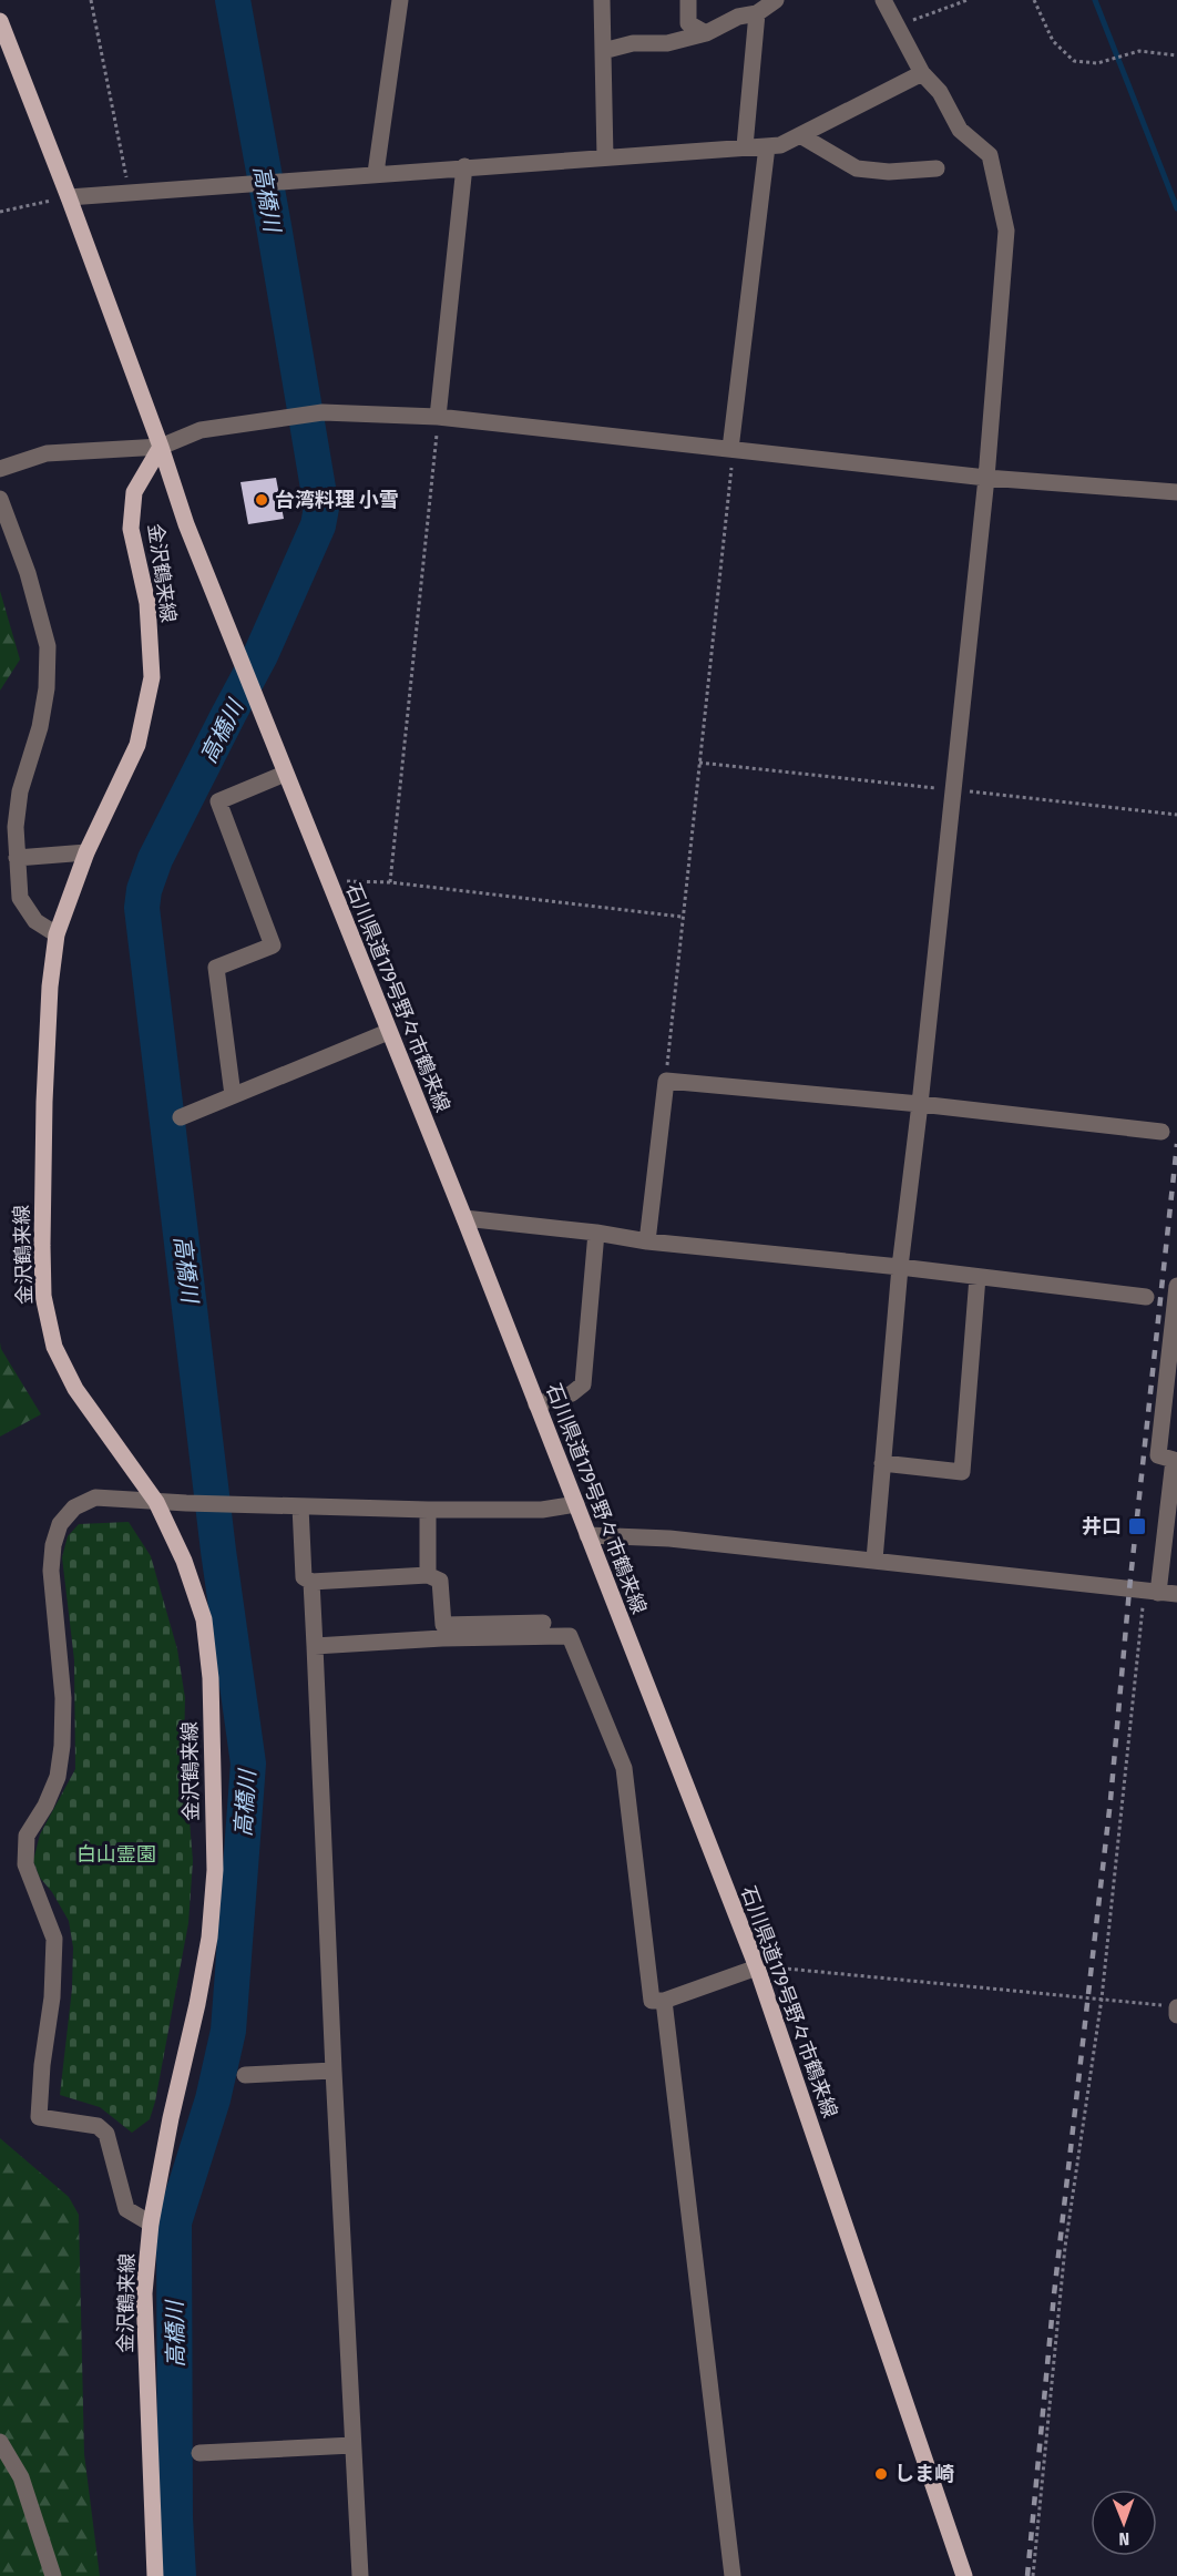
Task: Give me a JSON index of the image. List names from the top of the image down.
{
  "streets": {
    "main road": ["金沢鶴来線", "石川県道179号野々市鶴来線"]
  },
  "crossings": [
    ["金沢鶴来線", "石川県道179号野々市鶴来線"]
  ],
  "water": ["高橋川"],
  "parks": ["白山霊園"],
  "places": {
    "other": ["台湾料理 小雪", "しま崎"],
    "transit": ["井口"]
  },
  "north": "bottom"
}
